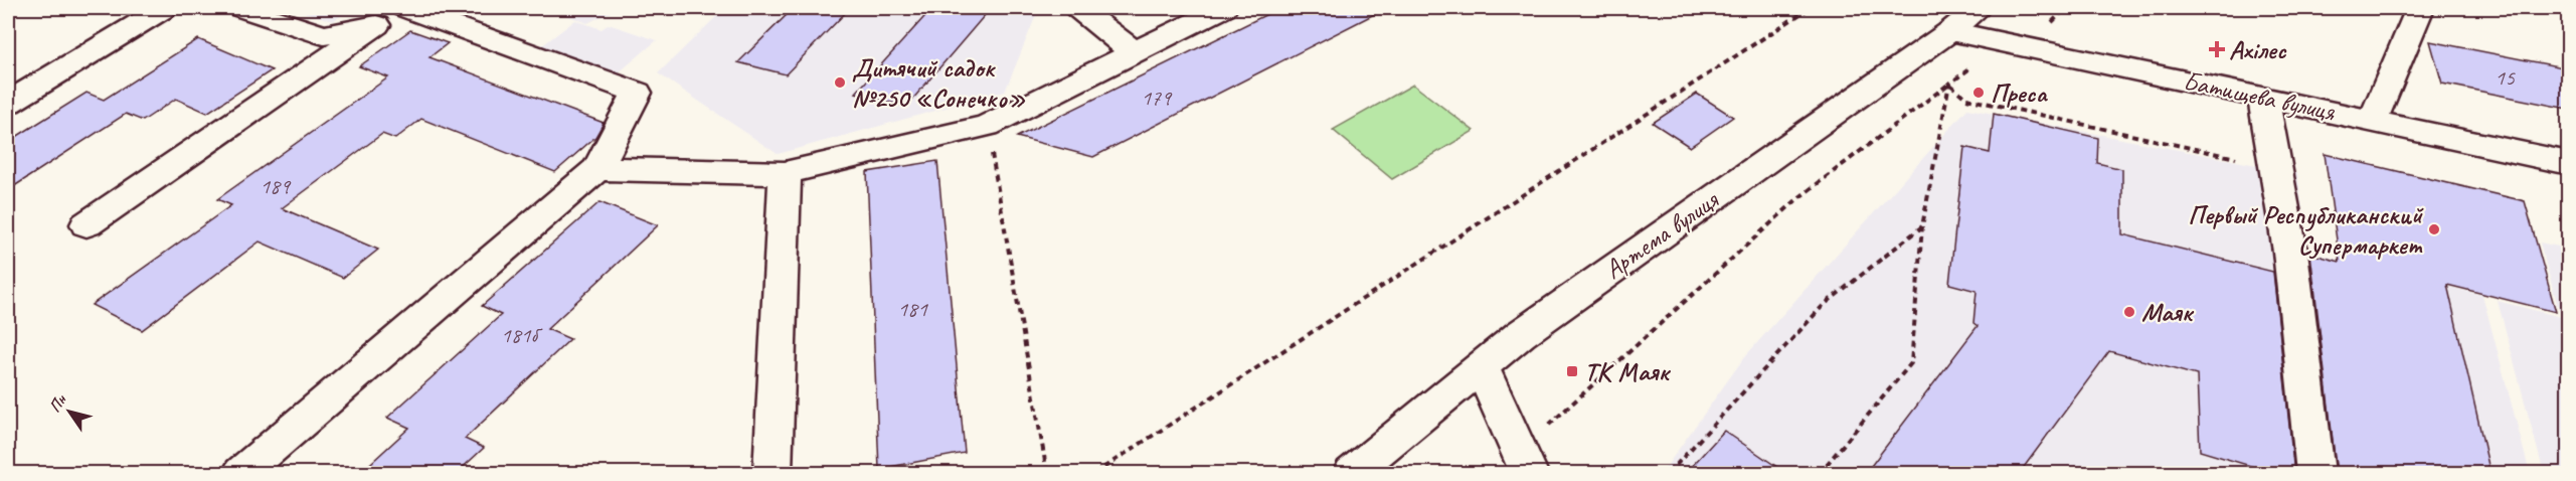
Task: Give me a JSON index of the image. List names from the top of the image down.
{
  "streets": {
    "main road": ["Батищева вулиця", "Артема вулиця"]
  },
  "crossings": [
    ["Батищева вулиця", "Артема вулиця"]
  ],
  "places": {
    "health": ["Ахілес"],
    "other": [
      "Дитячий садок №250 «Сонечко»",
      "Преса",
      "Первый Республиканский Супермаркет",
      "Маяк"
    ],
    "transit": ["ТК Маяк"]
  },
  "house_numbers": [
    "15",
    "179",
    "189",
    "181",
    "181б"
  ],
  "north": "top left"
}
